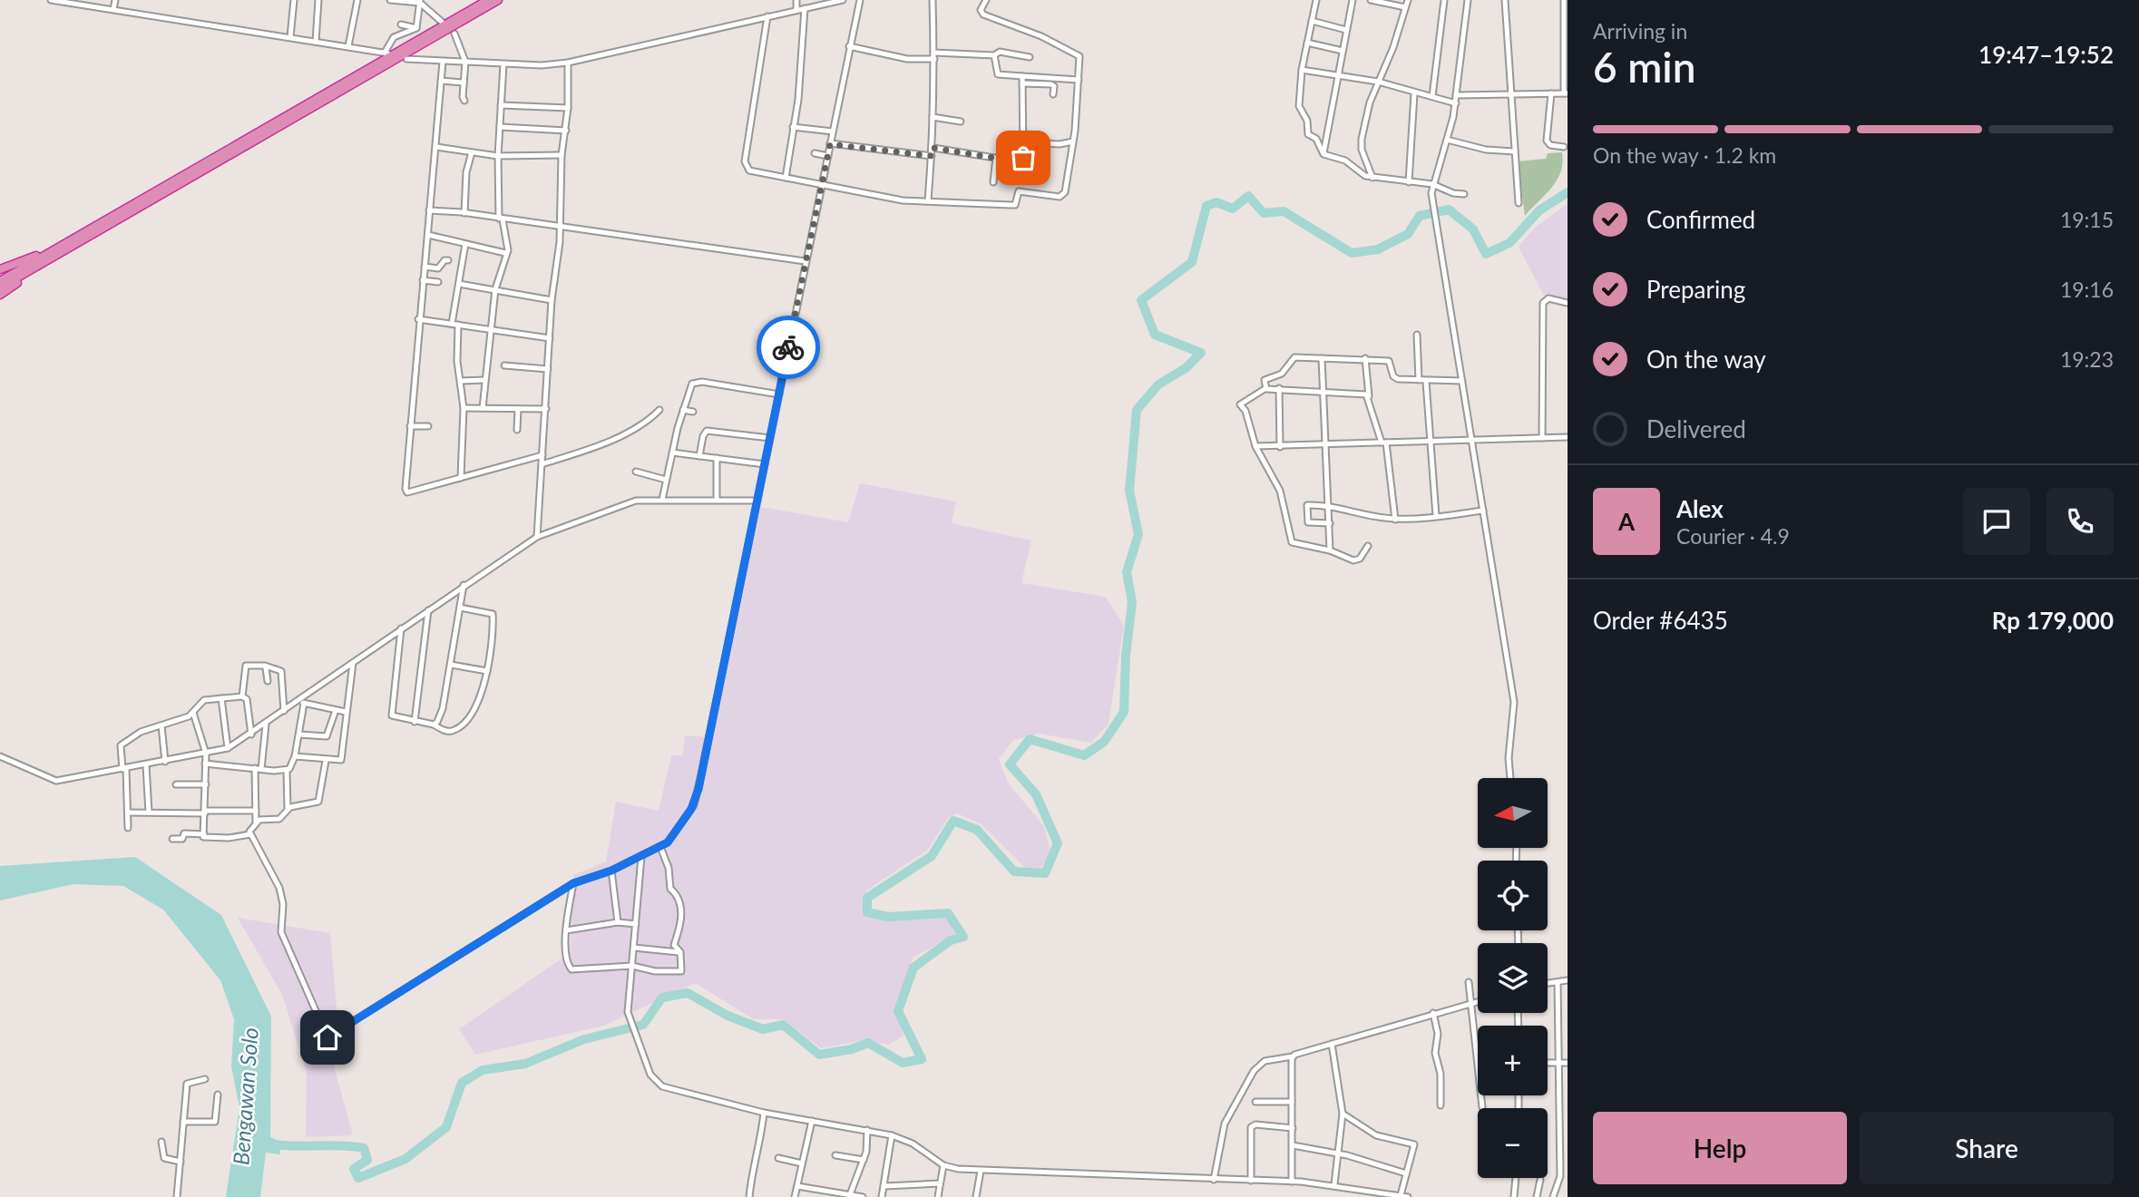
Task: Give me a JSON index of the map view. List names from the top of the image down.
{
  "water": ["Bengawan Solo"],
  "north": "left",
  "page": {
    "heading": ["6 min", "Arriving in", "19:47–19:52"],
    "panel": [
      "Alex",
      "Courier · 4.9",
      "Order #6435",
      "Rp 179,000"
    ],
    "bar": "On the way · 1.2 km",
    "list": [
      ["Confirmed", "19:15"],
      ["Preparing", "19:16"],
      ["On the way", "19:23"],
      "Delivered"
    ],
    "round": "A",
    "map_buttons": ["+", "−"],
    "buttons": ["Help", "Share"]
  }
}
